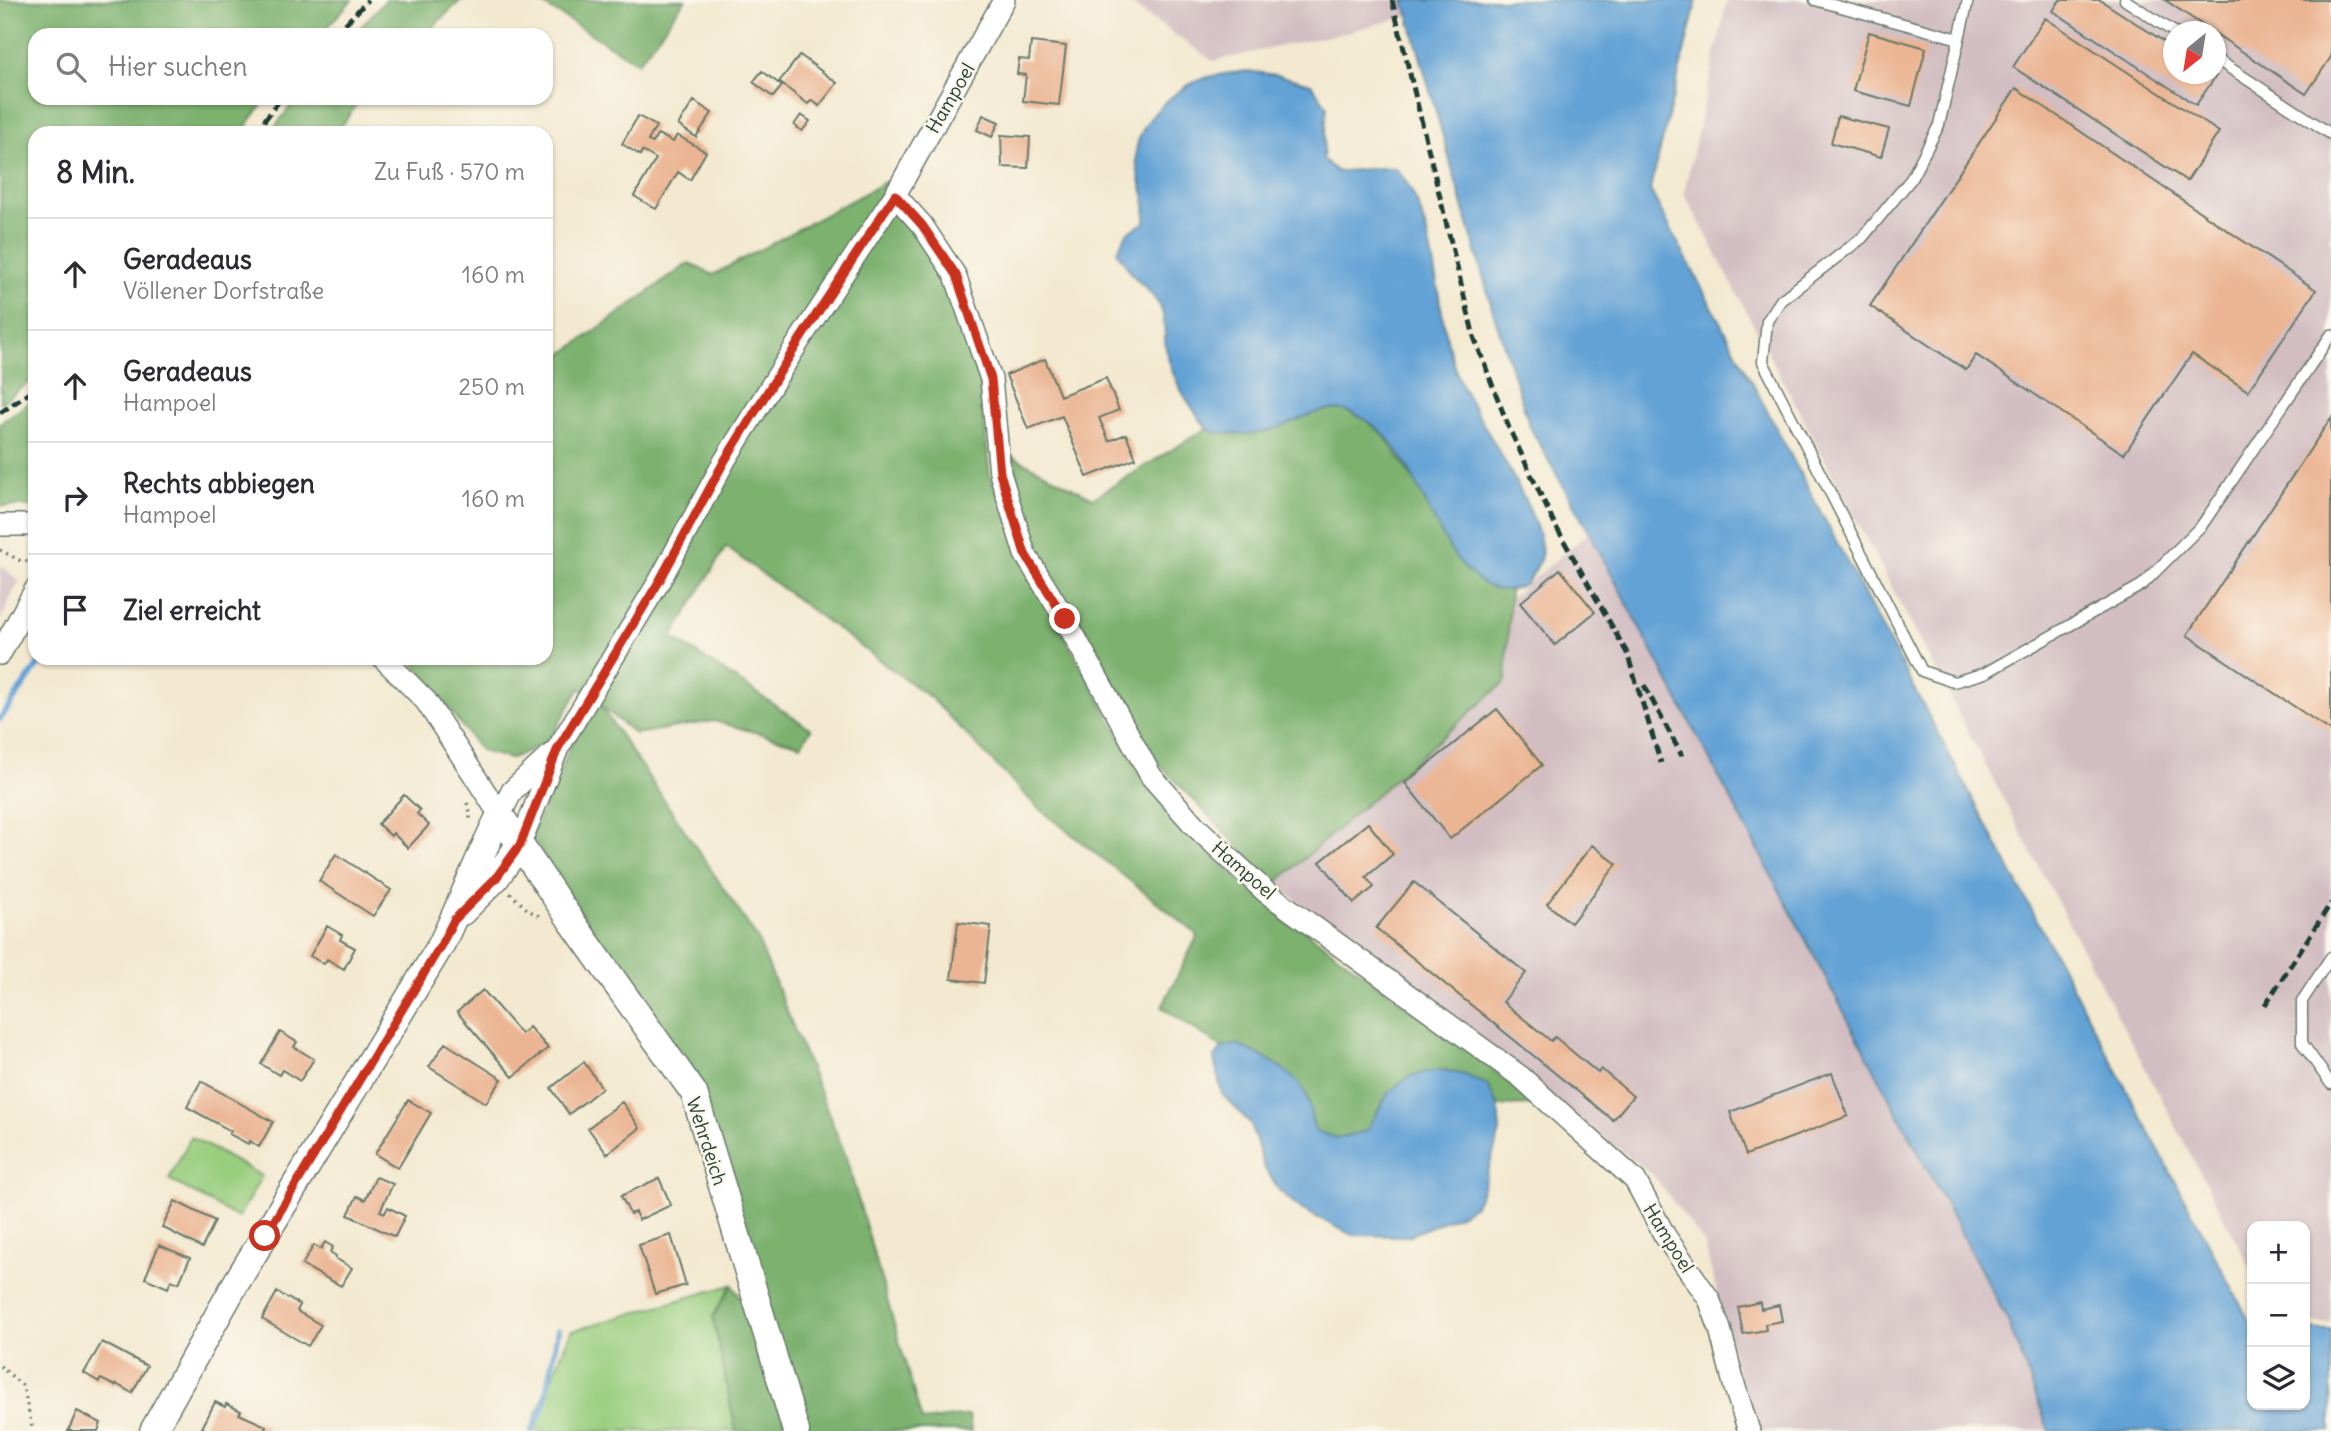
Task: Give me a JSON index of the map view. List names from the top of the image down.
{
  "streets": {
    "street": ["Hampoel", "Wehrdeich"]
  },
  "crossings": [
    ["Hampoel", "Wehrdeich"]
  ],
  "north": "bottom left",
  "page": {
    "search": "Hier suchen",
    "heading": ["8 Min.", "Zu Fuß · 570 m"],
    "list": [
      ["Geradeaus", "Völlener Dorfstraße", "160 m"],
      ["Geradeaus", "Hampoel", "250 m"],
      ["Rechts abbiegen", "Hampoel", "160 m"],
      "Ziel erreicht"
    ],
    "map_buttons": ["+", "−"]
  }
}
